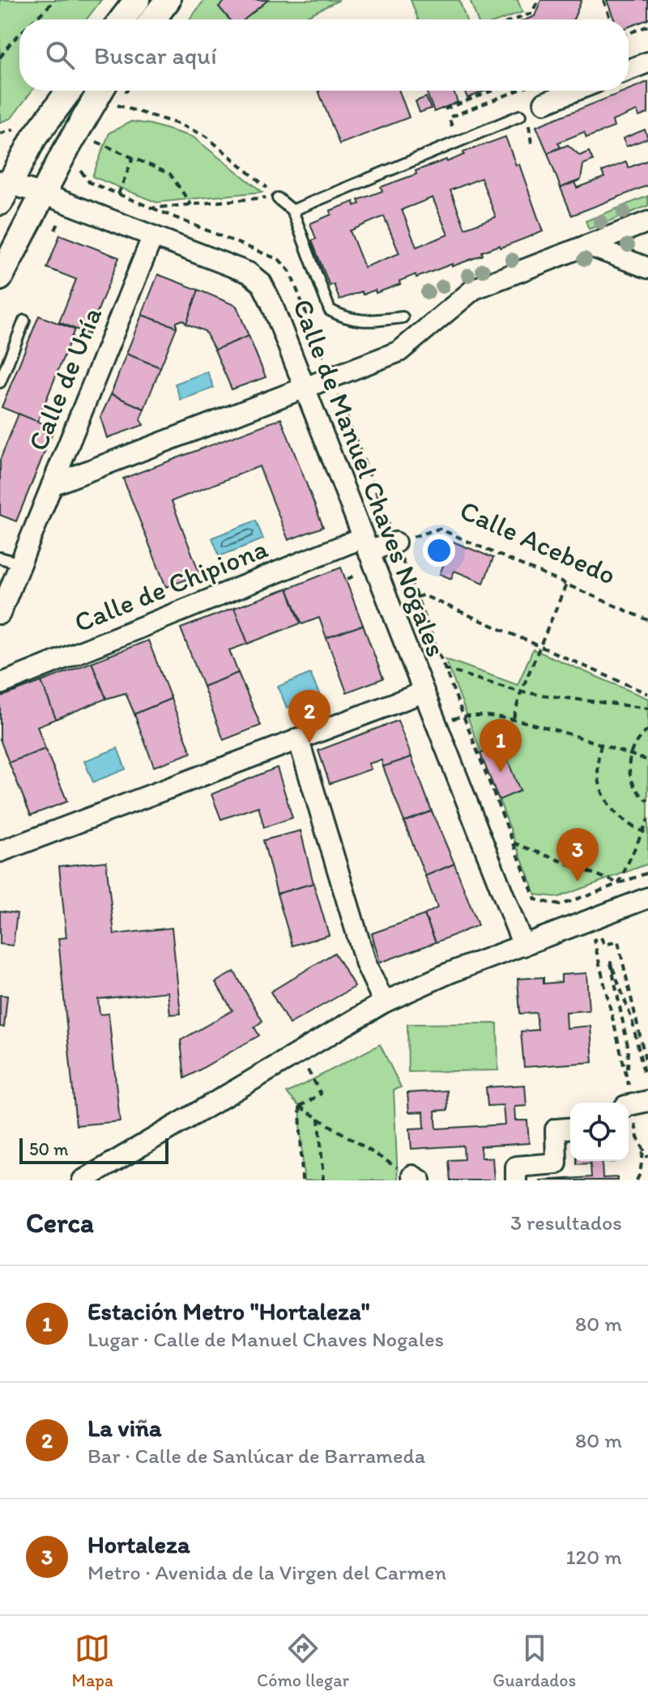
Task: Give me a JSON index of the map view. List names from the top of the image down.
{
  "streets": {
    "street": ["Calle de Uría", "Calle de Manuel Chaves Nogales", "Calle de Chipiona"],
    "path": ["Calle Acebedo"]
  },
  "crossings": [
    ["Calle de Uría", "Calle de Manuel Chaves Nogales"],
    ["Calle de Manuel Chaves Nogales", "Calle de Chipiona"]
  ],
  "scale_bar": "50 m",
  "page": {
    "search": "Buscar aquí",
    "pins": ["2", "1", "3"],
    "scale": "50 m",
    "heading": ["Cerca", "3 resultados"],
    "list": [
      {
        "mark": "1",
        "name": "Estación Metro \"Hortaleza\"",
        "note": "Lugar · Calle de Manuel Chaves Nogales",
        "value": "80 m"
      },
      {
        "mark": "2",
        "name": "La viña",
        "note": "Bar · Calle de Sanlúcar de Barrameda",
        "value": "80 m"
      },
      {
        "mark": "3",
        "name": "Hortaleza",
        "note": "Metro · Avenida de la Virgen del Carmen",
        "value": "120 m"
      }
    ],
    "nav": ["Mapa", "Cómo llegar", "Guardados"]
  }
}
